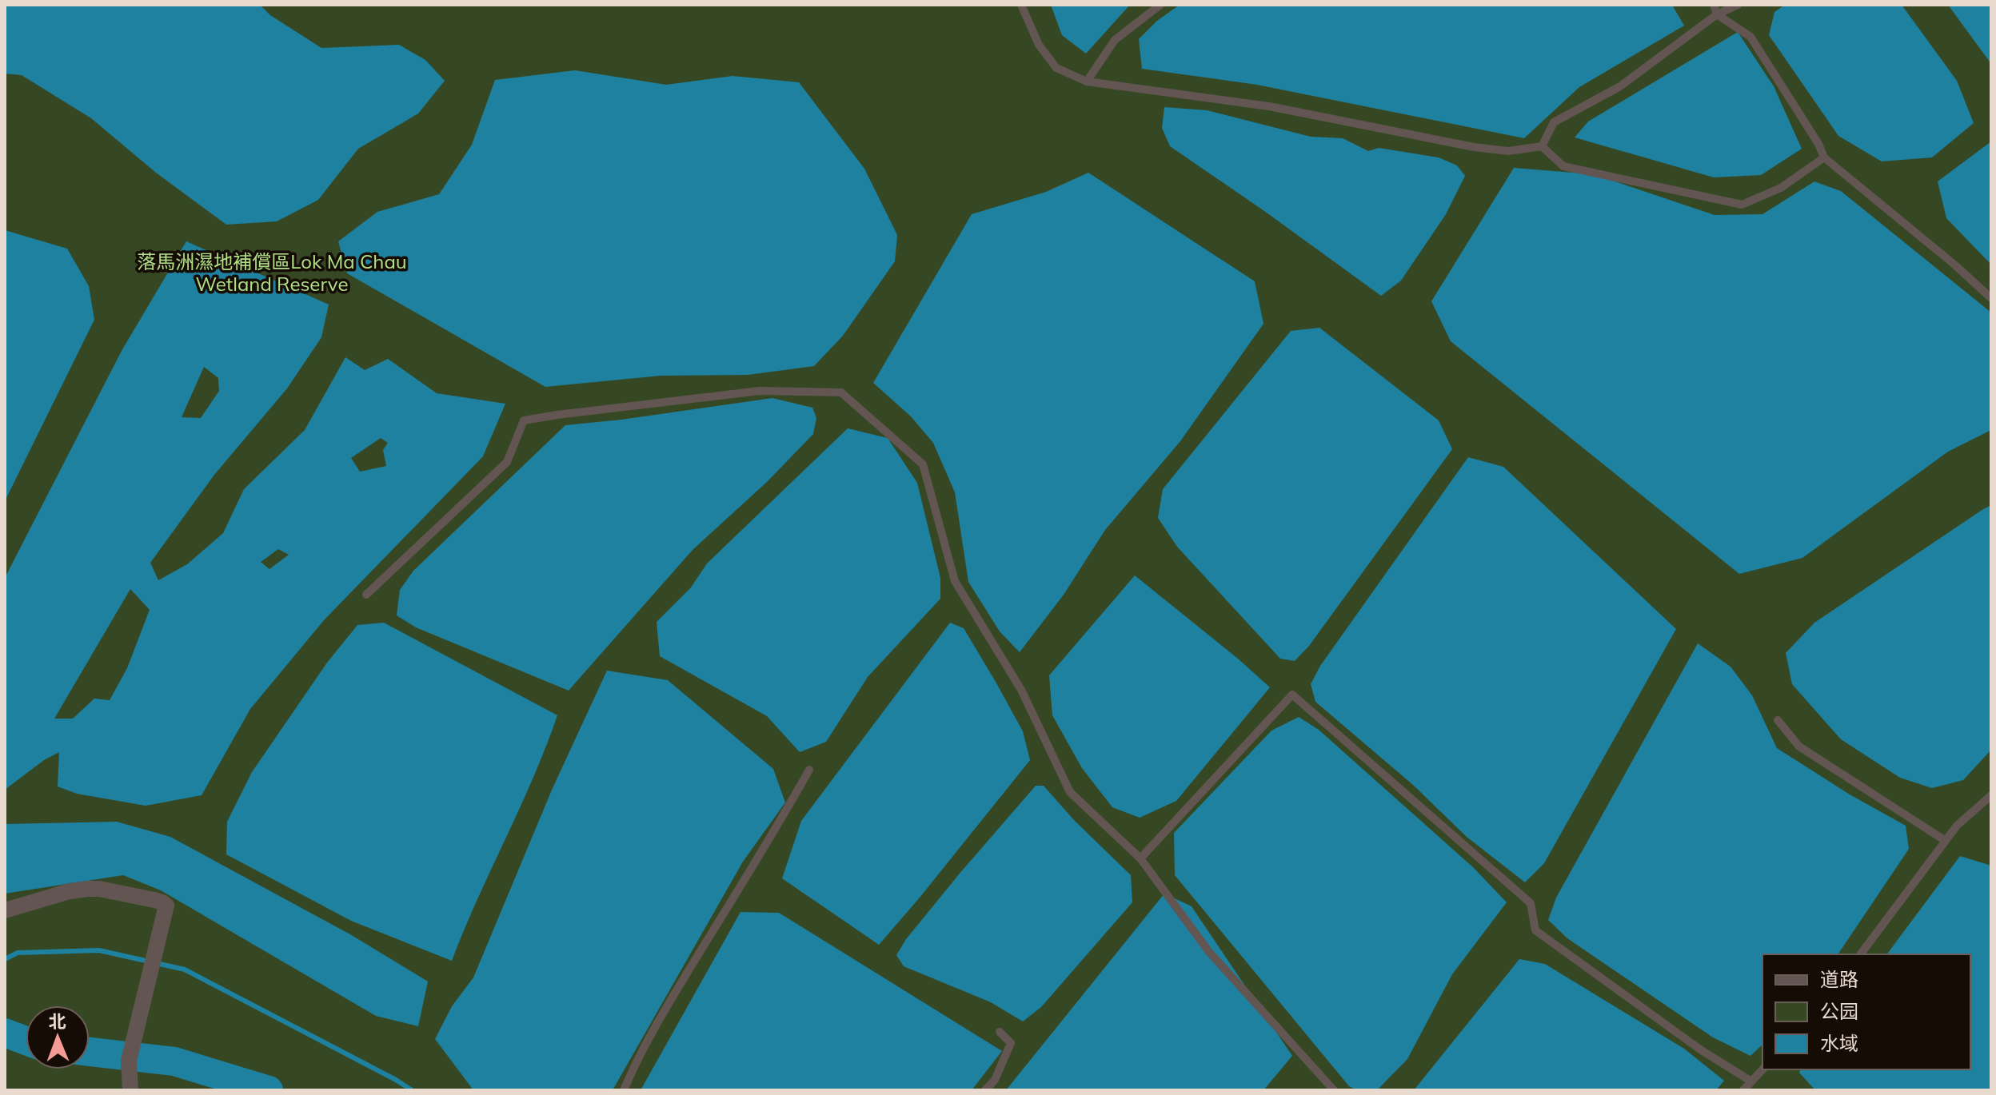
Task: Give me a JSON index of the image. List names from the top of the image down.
{
  "parks": ["落馬洲濕地補償區Lok Ma Chau Wetland Reserve"],
  "legend": ["道路", "公园", "水域"],
  "north": "top"
}
